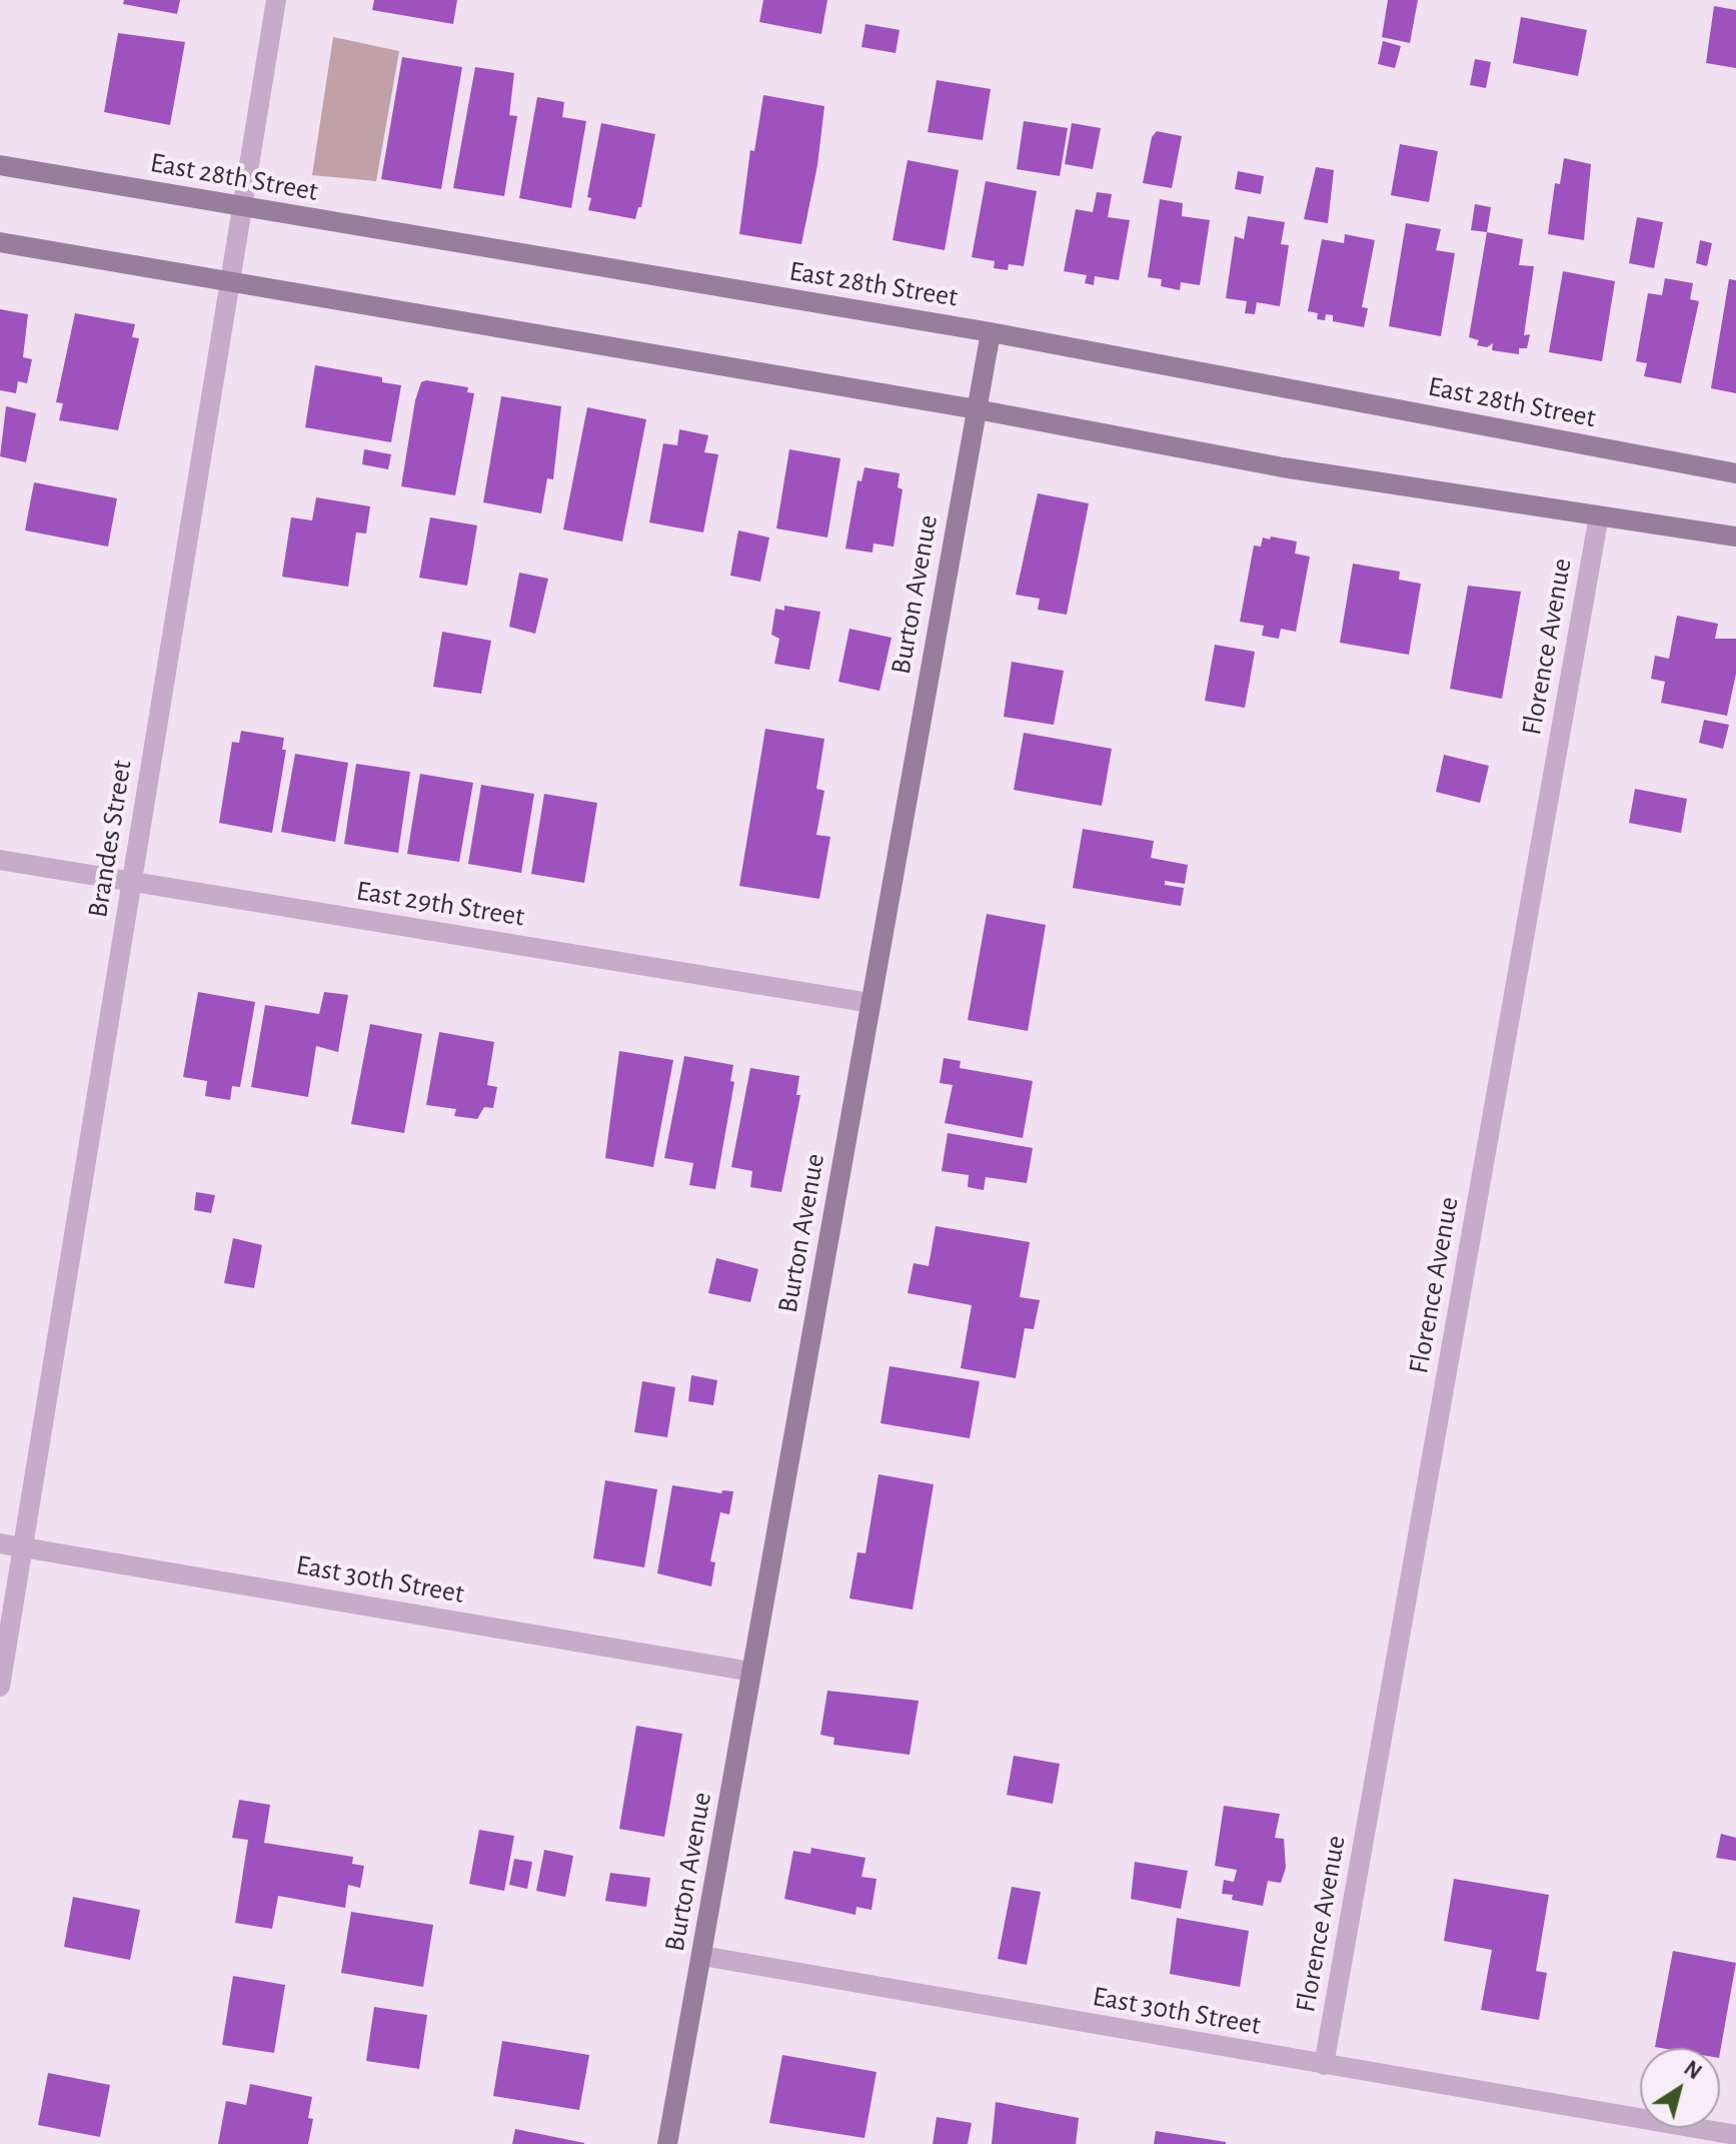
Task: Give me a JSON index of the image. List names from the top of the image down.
{
  "streets": {
    "street": [
      "East 28th Street",
      "Burton Avenue",
      "Florence Avenue",
      "Brandes Street",
      "East 29th Street",
      "East 30th Street"
    ]
  },
  "crossings": [
    ["East 28th Street", "Burton Avenue"],
    ["East 28th Street", "Brandes Street"],
    ["Burton Avenue", "East 29th Street"],
    ["Burton Avenue", "East 30th Street"],
    ["Florence Avenue", "East 30th Street"],
    ["Brandes Street", "East 29th Street"],
    ["Brandes Street", "East 30th Street"]
  ],
  "north": "top right"
}
